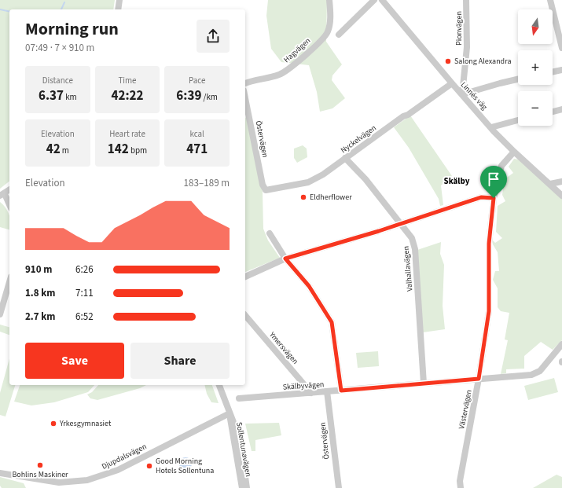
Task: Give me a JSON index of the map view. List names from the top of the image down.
{
  "streets": {
    "street": [
      "Pionvägen",
      "Hagvägen",
      "Linnés väg",
      "Östervägen",
      "Nyckelvägen",
      "Valhallavägen",
      "Ymersvägen",
      "Skälbyvägen",
      "Västervägen",
      "Sollentunavägen",
      "Djupdalsvägen"
    ]
  },
  "crossings": [
    ["Pionvägen", "Linnés väg"],
    ["Linnés väg", "Nyckelvägen"],
    ["Linnés väg", "Västervägen"],
    ["Östervägen", "Nyckelvägen"],
    ["Östervägen", "Skälbyvägen"],
    ["Nyckelvägen", "Valhallavägen"],
    ["Valhallavägen", "Skälbyvägen"],
    ["Ymersvägen", "Skälbyvägen"],
    ["Skälbyvägen", "Västervägen"],
    ["Sollentunavägen", "Djupdalsvägen"]
  ],
  "districts": ["Skälby"],
  "places": [
    "Salong Alexandra",
    "Eldherflower",
    "Yrkesgymnasiet",
    "Bohlins Maskiner",
    "Good Morning Hotels Sollentuna"
  ],
  "north": "bottom",
  "page": {
    "map_buttons": ["+", "−"],
    "heading": ["Morning run", "07:49 · 7 × 910 m"],
    "stats": [
      ["Distance", "6.37 km"],
      ["Time", "42:22"],
      ["Pace", "6:39 /km"],
      ["Elevation", "42 m"],
      ["Heart rate", "142 bpm"],
      ["kcal", "471"]
    ],
    "chart": ["Elevation", "183–189 m"],
    "list": [
      {
        "name": "910 m",
        "note": "6:26"
      },
      {
        "name": "1.8 km",
        "note": "7:11"
      },
      {
        "name": "2.7 km",
        "note": "6:52"
      }
    ],
    "buttons": ["Save", "Share"]
  }
}
